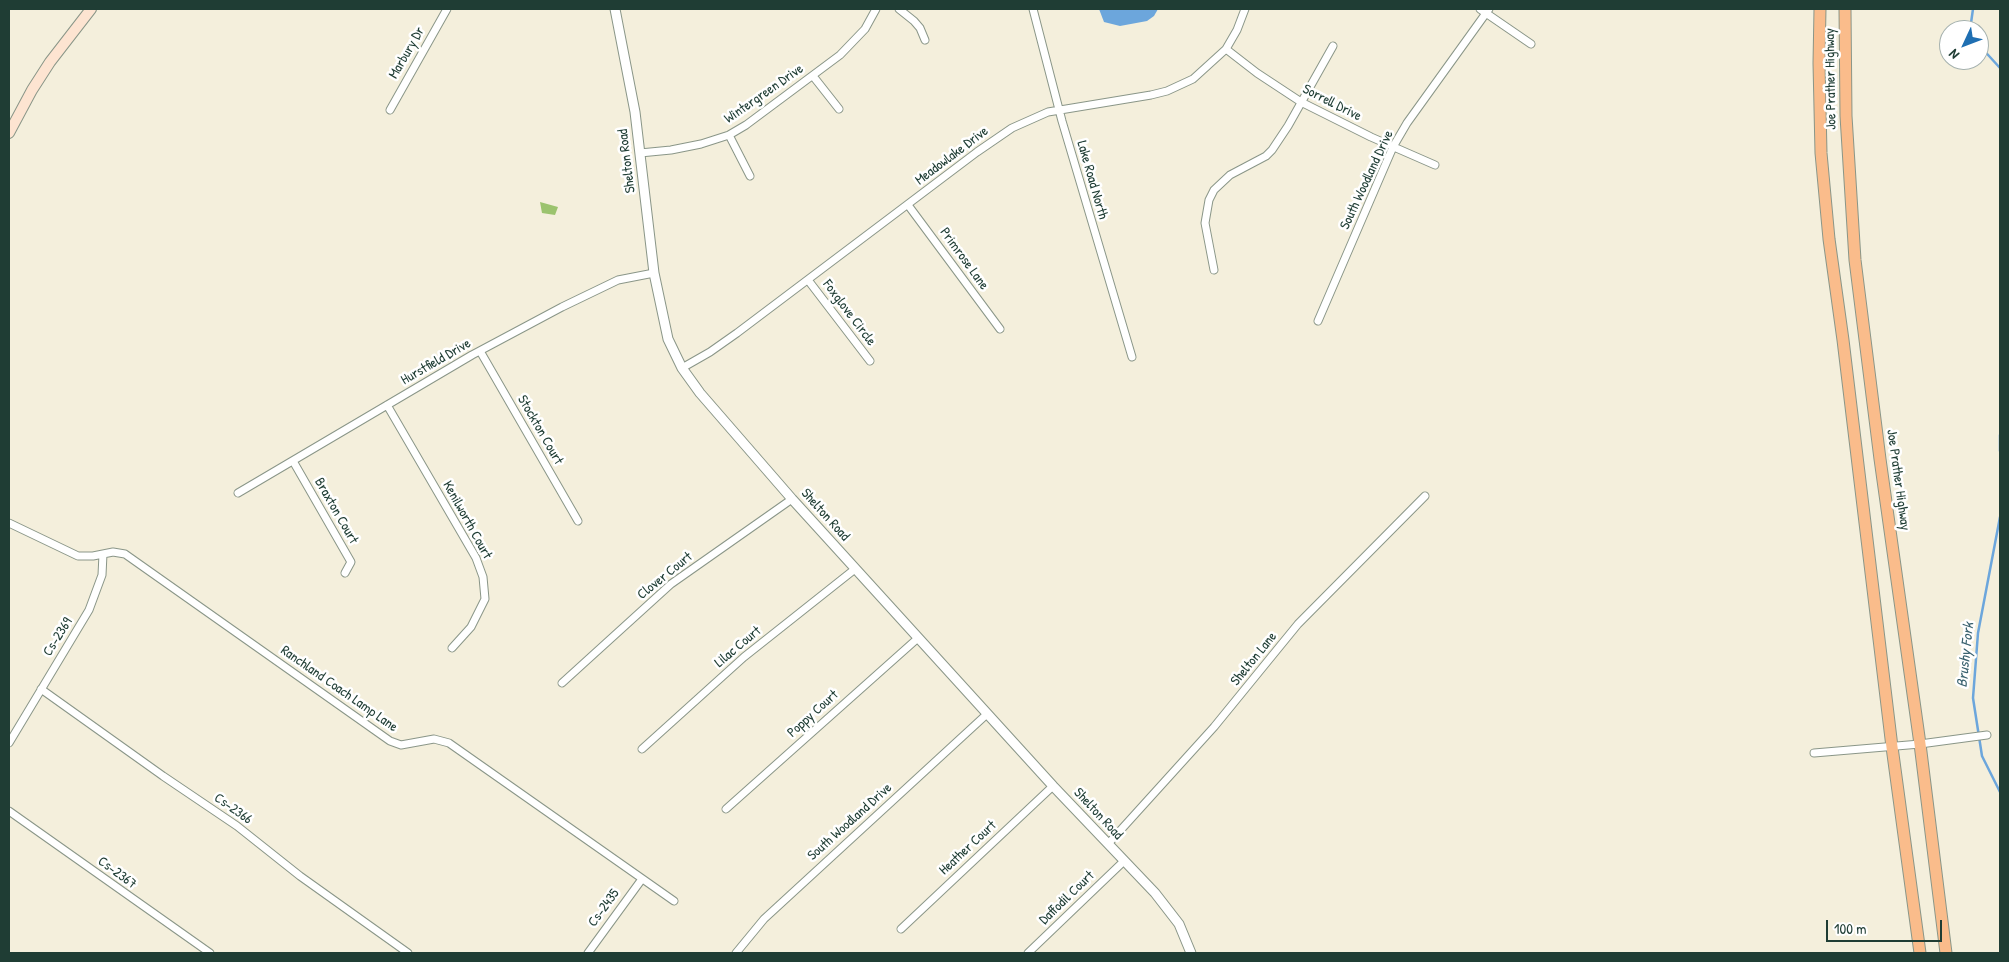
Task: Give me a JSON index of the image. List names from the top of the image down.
{
  "streets": {
    "highway": ["Joe Prather Highway"],
    "street": [
      "Marbury Dr",
      "Wintergreen Drive",
      "Sorrell Drive",
      "Meadowlake Drive",
      "Shelton Road",
      "Lake Road North",
      "South Woodland Drive",
      "Primrose Lane",
      "Foxglove Circle",
      "Hurstfield Drive",
      "Stockton Court",
      "Braxton Court",
      "Kenilworth Court",
      "Clover Court",
      "Cs-2369",
      "Lilac Court",
      "Shelton Lane",
      "Ranchland Coach Lamp Lane",
      "Poppy Court",
      "Cs-2366",
      "Heather Court",
      "Cs-2367",
      "Daffodil Court",
      "Cs-2435"
    ]
  },
  "crossings": [
    ["Wintergreen Drive", "Shelton Road"],
    ["Sorrell Drive", "Meadowlake Drive"],
    ["Sorrell Drive", "South Woodland Drive"],
    ["Meadowlake Drive", "Shelton Road"],
    ["Meadowlake Drive", "Lake Road North"],
    ["Meadowlake Drive", "Primrose Lane"],
    ["Meadowlake Drive", "Foxglove Circle"],
    ["Shelton Road", "South Woodland Drive"],
    ["Shelton Road", "Hurstfield Drive"],
    ["Shelton Road", "Clover Court"],
    ["Shelton Road", "Lilac Court"],
    ["Shelton Road", "Shelton Lane"],
    ["Shelton Road", "Poppy Court"],
    ["Shelton Road", "Heather Court"],
    ["Shelton Road", "Daffodil Court"],
    ["Hurstfield Drive", "Stockton Court"],
    ["Hurstfield Drive", "Braxton Court"],
    ["Hurstfield Drive", "Kenilworth Court"],
    ["Cs-2369", "Ranchland Coach Lamp Lane"],
    ["Cs-2369", "Cs-2366"],
    ["Ranchland Coach Lamp Lane", "Cs-2435"]
  ],
  "water": ["Brushy Fork"],
  "scale_bar": "100 m",
  "north": "bottom left"
}
